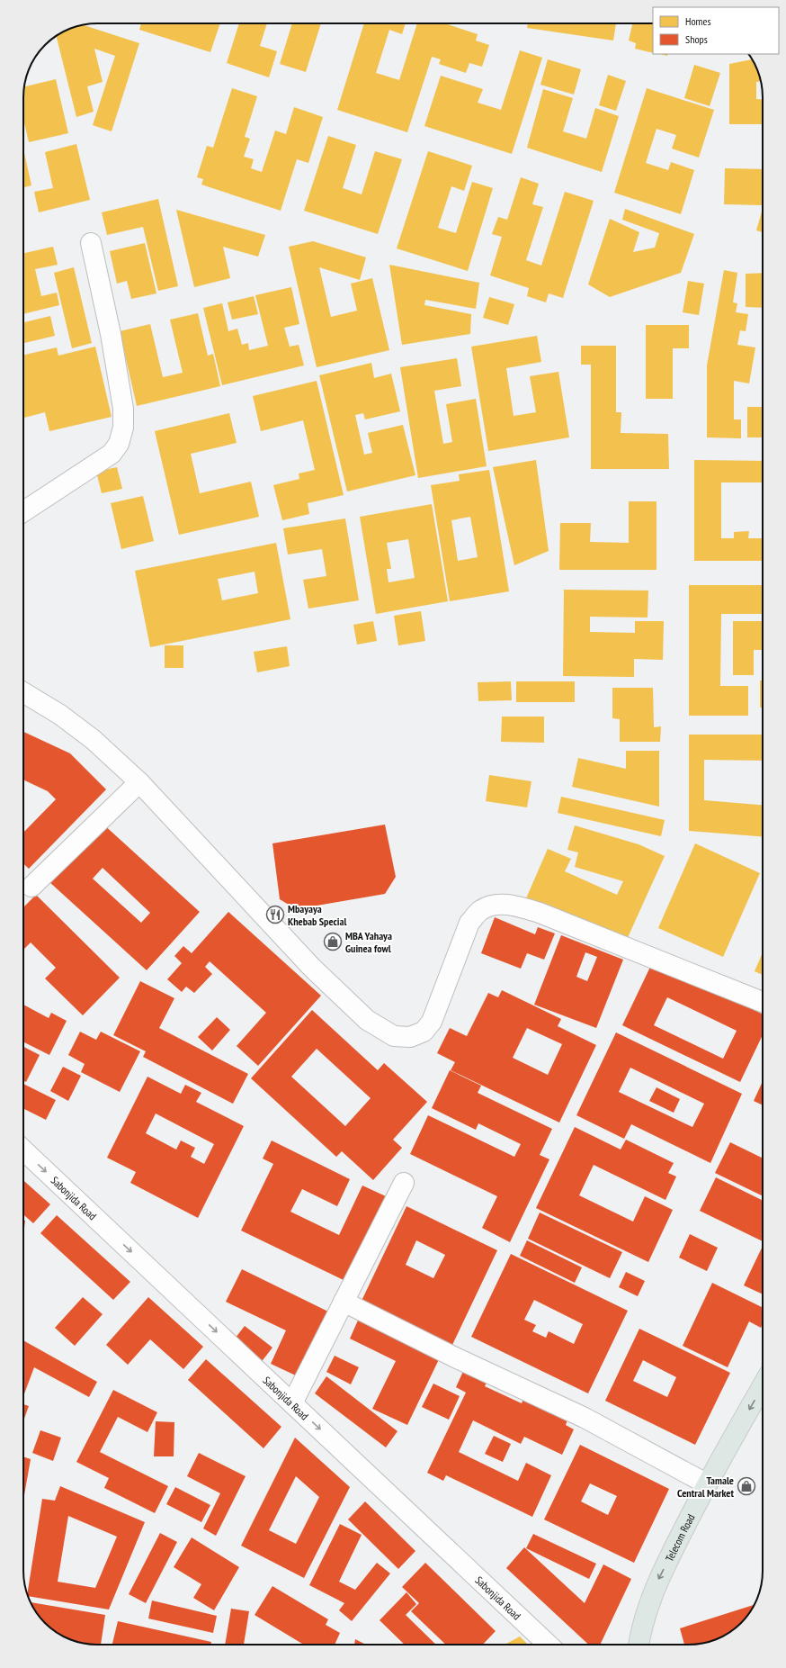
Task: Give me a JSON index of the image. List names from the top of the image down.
{
  "streets": {
    "main road": ["Telecom Road"],
    "street": ["Sabonjida Road"]
  },
  "one_way": ["Telecom Road"],
  "places": {
    "restaurant": ["Mbayaya Khebab Special"],
    "shop": ["MBA Yahaya Guinea fowl", "Tamale Central Market"]
  },
  "legend": ["Homes", "Shops"]
}
